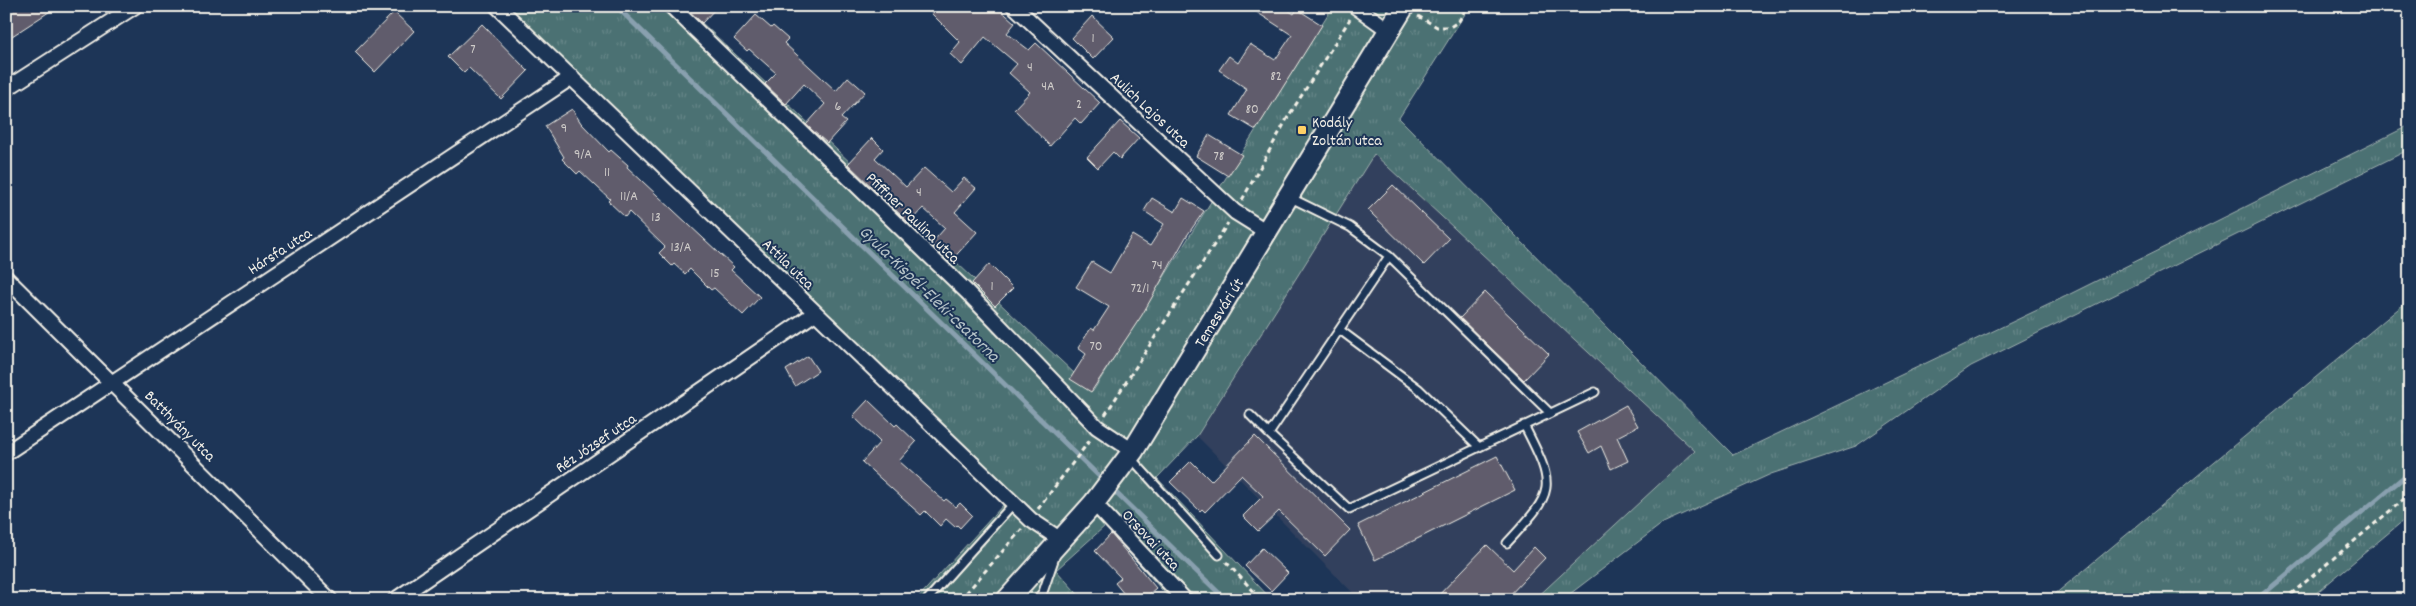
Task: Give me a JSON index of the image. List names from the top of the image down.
{
  "streets": {
    "street": [
      "Aulich Lajos utca",
      "Pfiffner Paulina utca",
      "Hársfa utca",
      "Attila utca",
      "Temesvári út",
      "Batthyány utca",
      "Réz József utca",
      "Orsovai utca"
    ]
  },
  "crossings": [
    ["Aulich Lajos utca", "Temesvári út"],
    ["Pfiffner Paulina utca", "Temesvári út"],
    ["Hársfa utca", "Attila utca"],
    ["Hársfa utca", "Batthyány utca"],
    ["Attila utca", "Temesvári út"],
    ["Attila utca", "Réz József utca"],
    ["Temesvári út", "Orsovai utca"]
  ],
  "water": ["Gyula-Kispél-Eleki-csatorna"],
  "places": {
    "transit": ["Kodály Zoltán utca"]
  },
  "house_numbers": [
    "1",
    "7",
    "4",
    "82",
    "4A",
    "2",
    "6",
    "80",
    "9",
    "9/A",
    "78",
    "11",
    "4",
    "11/A",
    "13",
    "13/A",
    "74",
    "15",
    "1",
    "72/1",
    "70"
  ]
}
